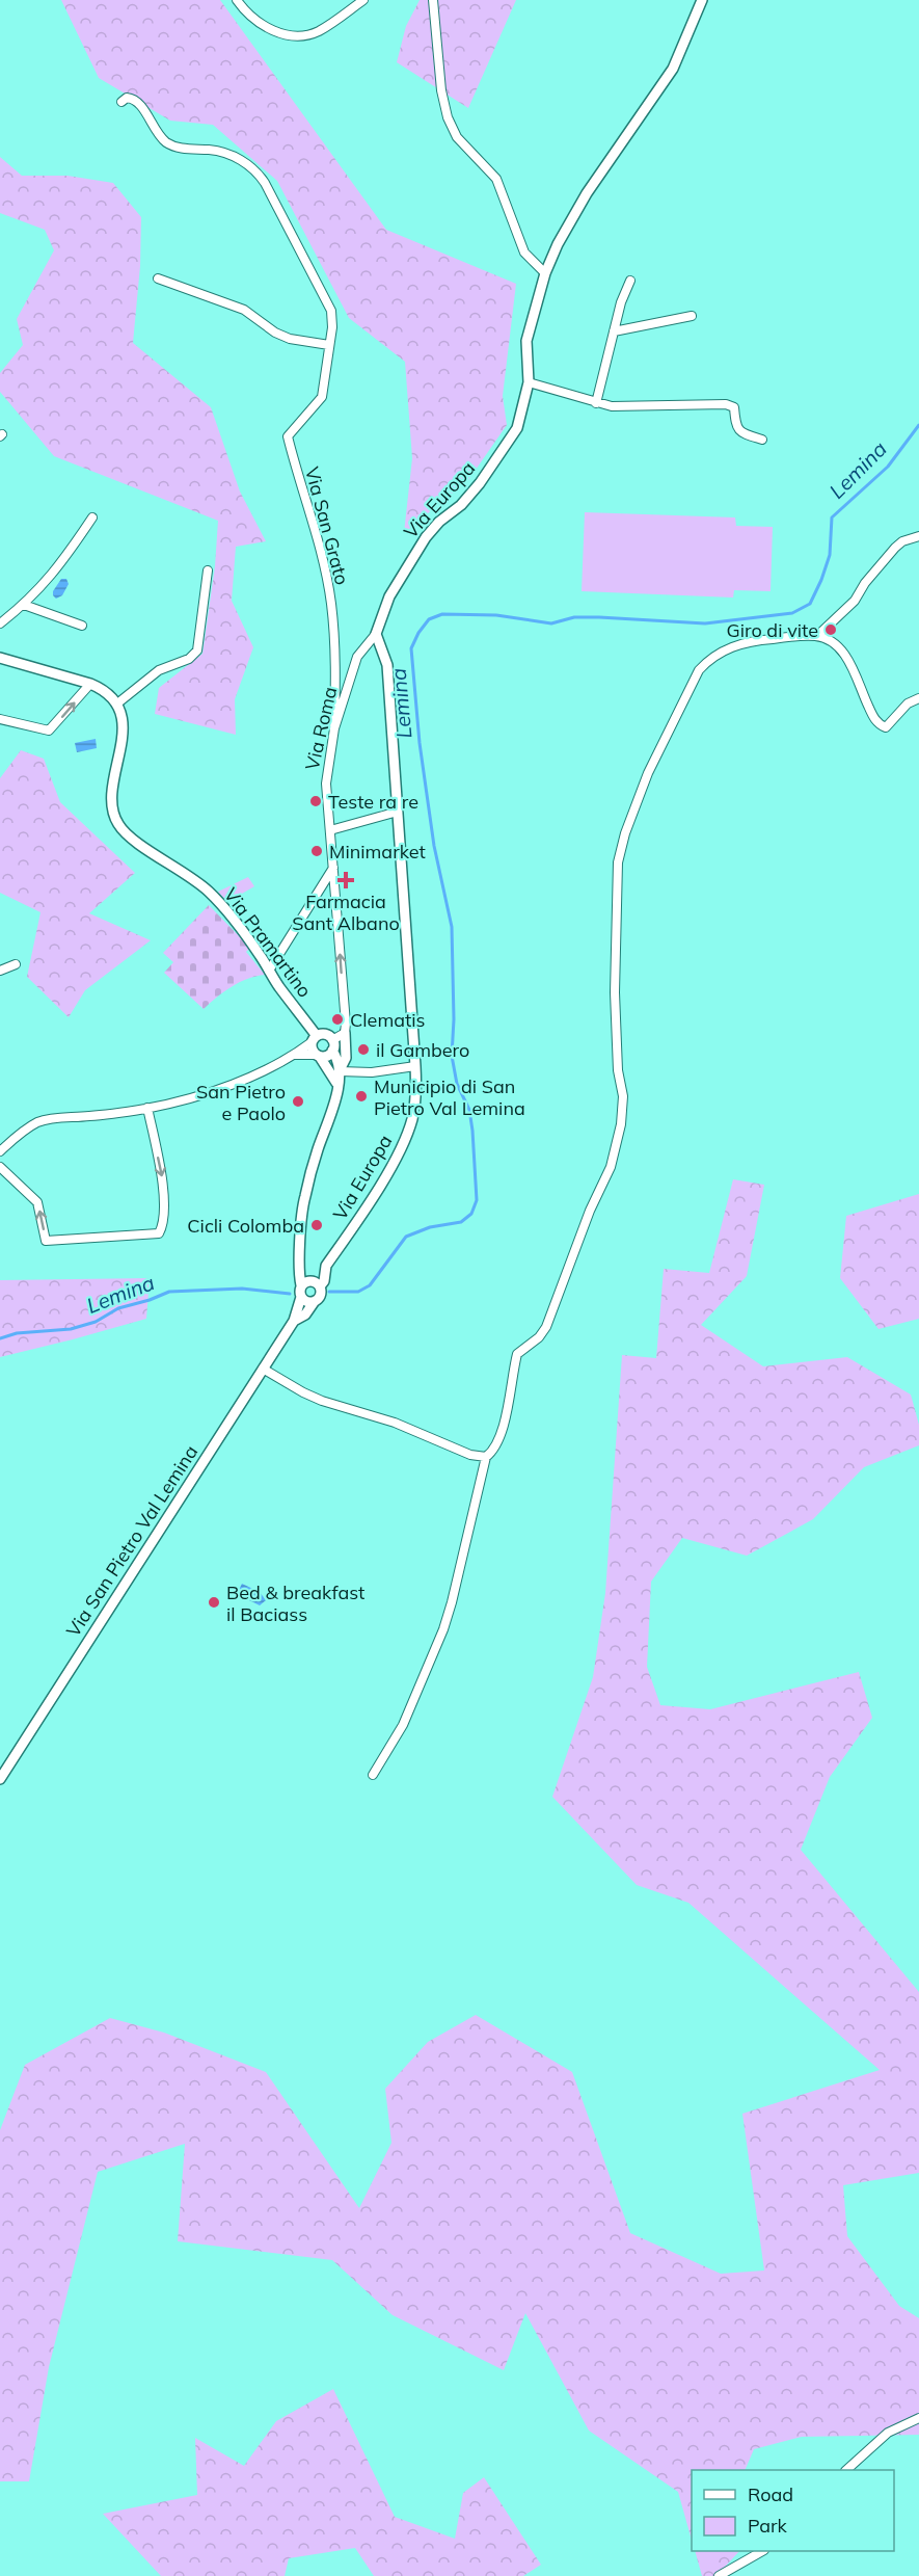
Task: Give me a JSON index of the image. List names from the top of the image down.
{
  "streets": {
    "street": [
      "Via Europa",
      "Via San Grato",
      "Via Roma",
      "Via Pramartino",
      "Via San Pietro Val Lemina"
    ]
  },
  "crossings": [
    ["Via Europa", "Via Roma"],
    ["Via Europa", "Via San Pietro Val Lemina"],
    ["Via San Grato", "Via Roma"]
  ],
  "one_way": ["Via Roma"],
  "water": ["Lemina"],
  "places": {
    "other": [
      "Giro di vite",
      "Teste ra re",
      "Minimarket",
      "Clematis",
      "il Gambero",
      "Municipio di San Pietro Val Lemina",
      "San Pietro e Paolo",
      "Cicli Colomba",
      "Bed & breakfast il Baciass"
    ],
    "health": ["Farmacia Sant Albano"]
  },
  "legend": ["Road", "Park"]
}
